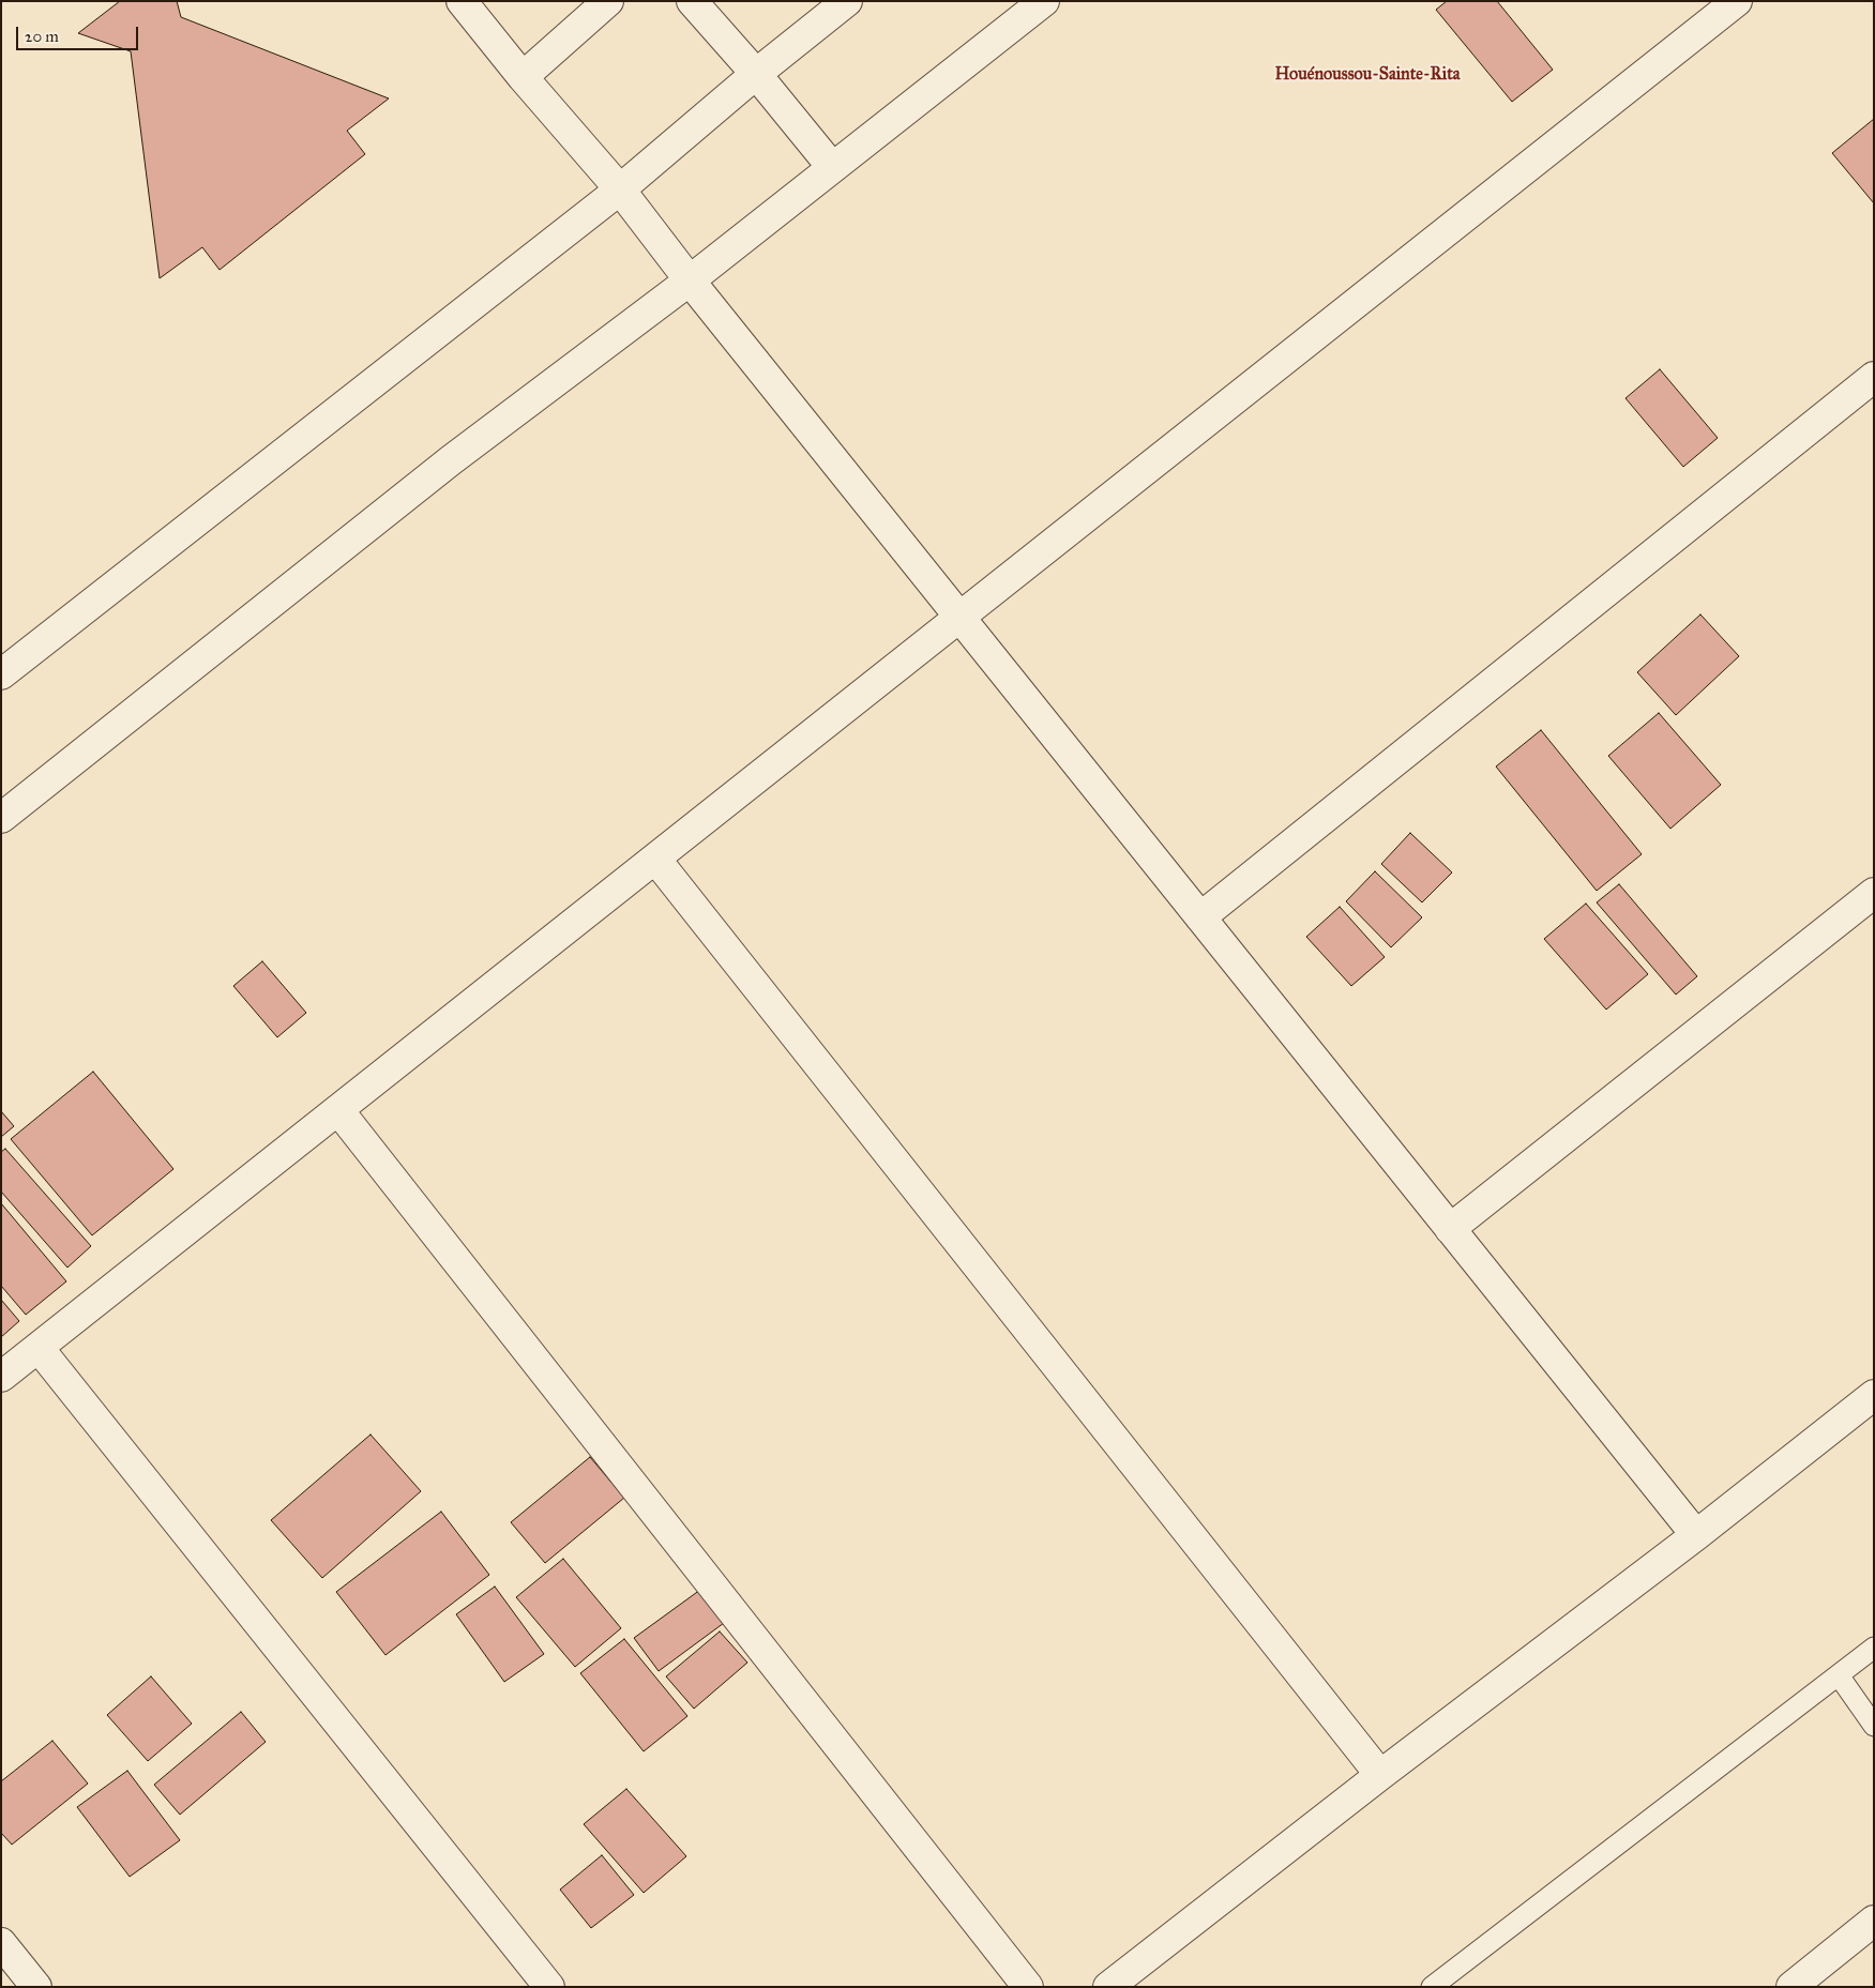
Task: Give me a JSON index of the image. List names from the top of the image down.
{
  "districts": ["Houénoussou-Sainte-Rita"],
  "scale_bar": "20 m"
}
